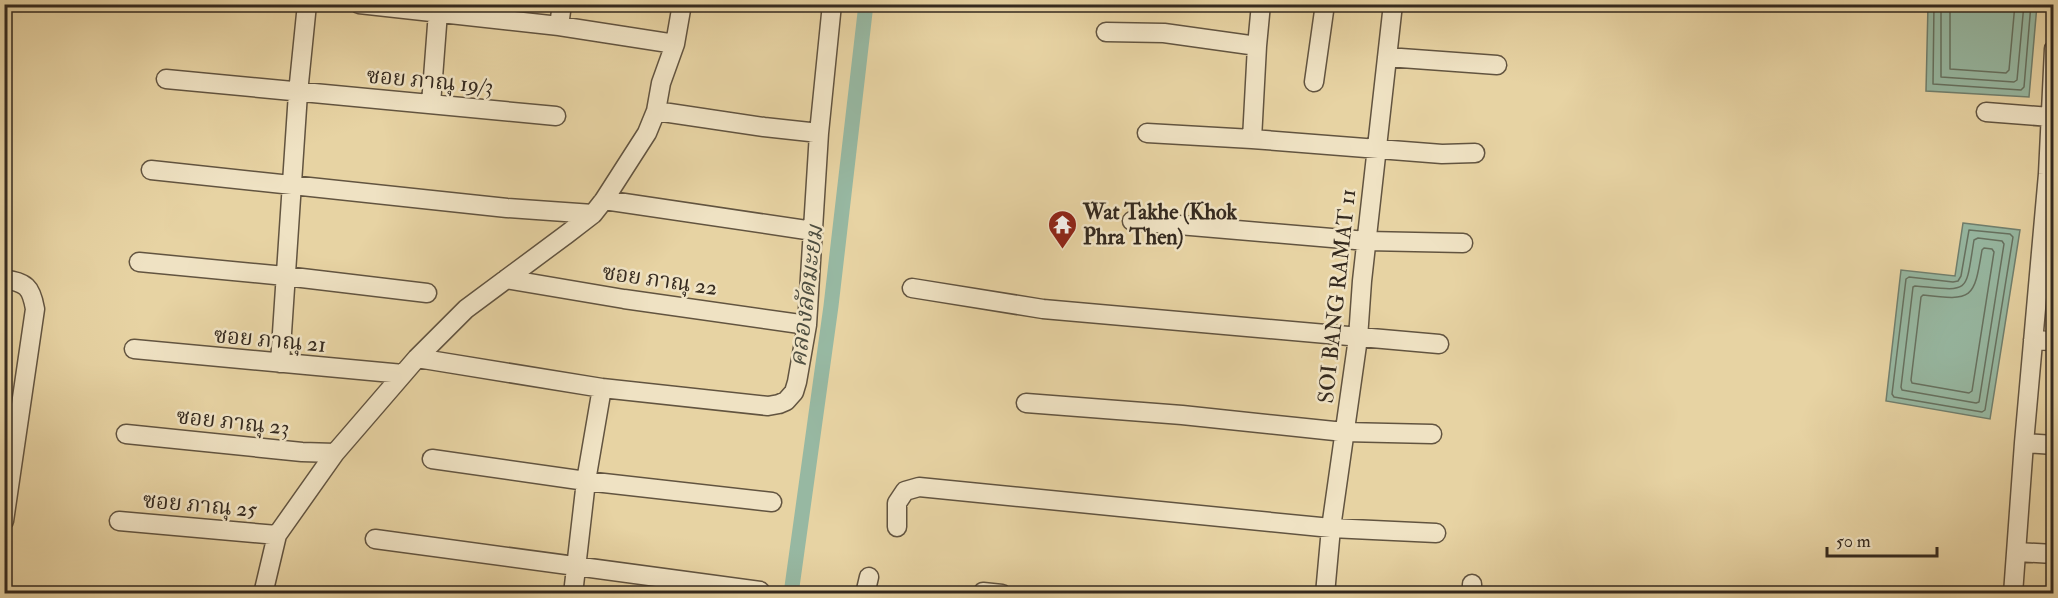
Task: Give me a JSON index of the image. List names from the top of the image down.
{
  "streets": {
    "street": [
      "ซอย ภาณุ 19/3",
      "ซอย ภาณุ 22",
      "SOI BANG RAMAT 11",
      "ซอย ภาณุ 21",
      "ซอย ภาณุ 23",
      "ซอย ภาณุ 25"
    ]
  },
  "water": ["คลองลัดมะยม"],
  "places": {
    "temple": ["Wat Takhe (Khok Phra Then)"]
  },
  "scale_bar": "50 m"
}
